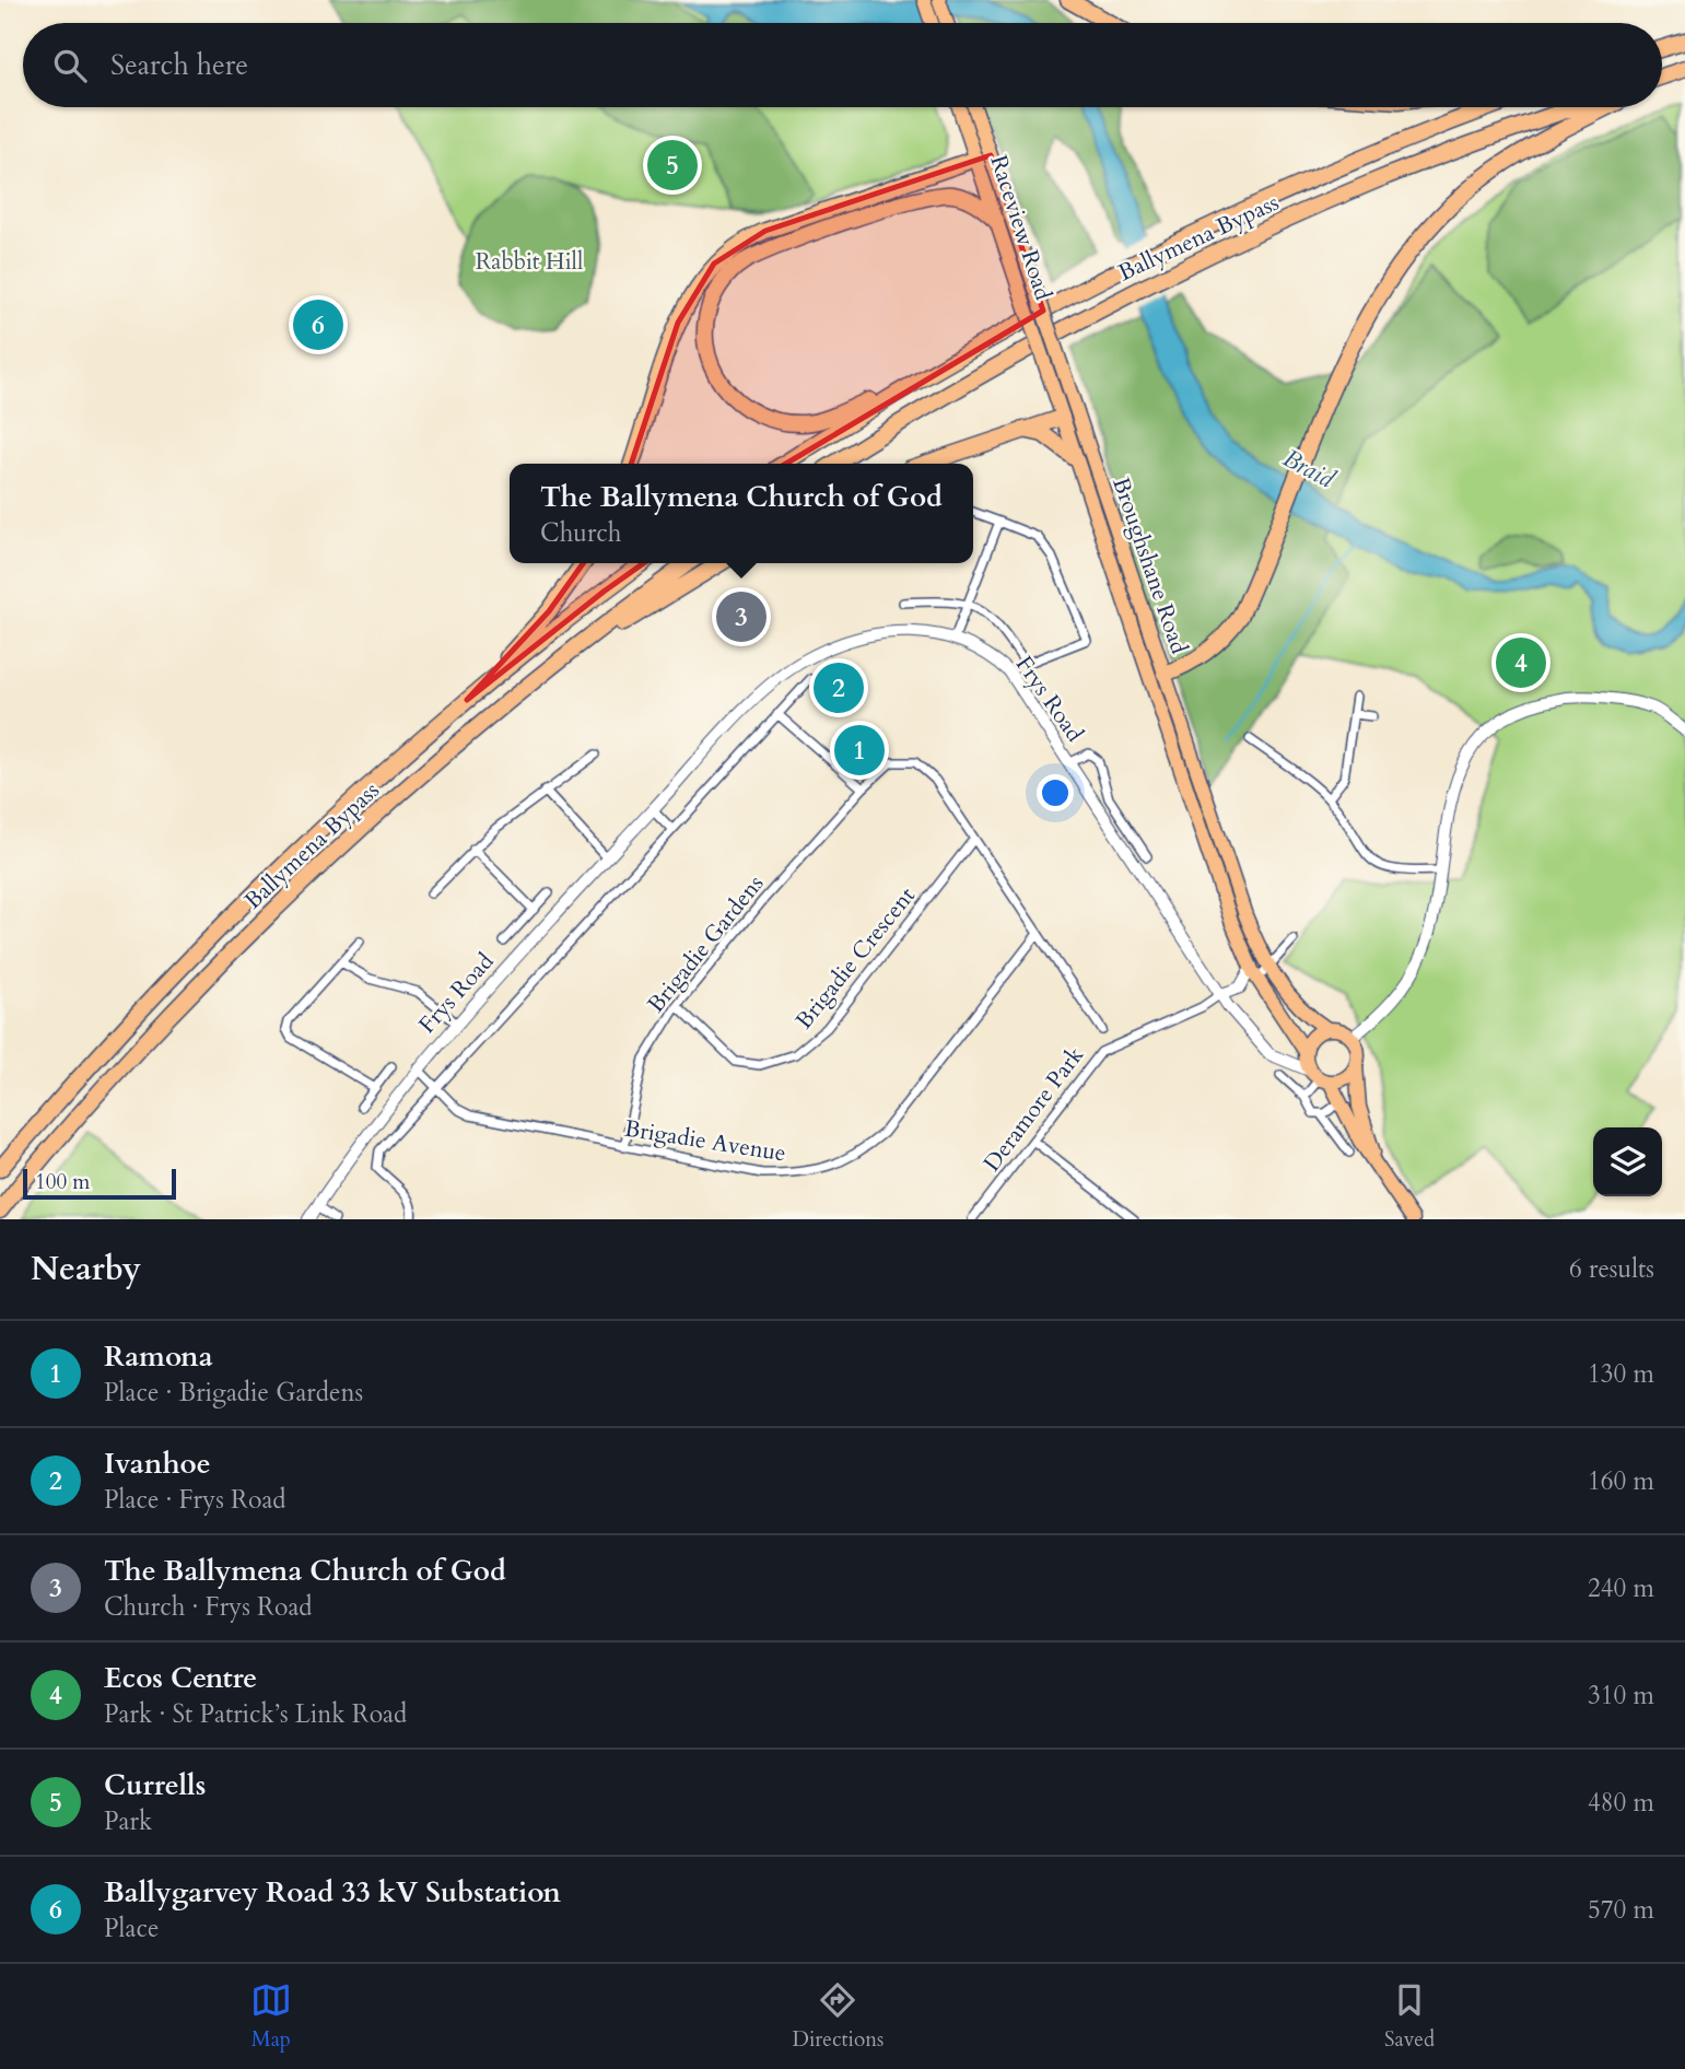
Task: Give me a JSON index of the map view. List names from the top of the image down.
{
  "streets": {
    "highway": ["Ballymena Bypass"],
    "main road": ["Raceview Road", "Broughshane Road"],
    "street": [
      "Frys Road",
      "Brigadie Gardens",
      "Brigadie Crescent",
      "Deramore Park",
      "Brigadie Avenue"
    ]
  },
  "crossings": [
    ["Raceview Road", "Broughshane Road"],
    ["Broughshane Road", "Frys Road"],
    ["Frys Road", "Deramore Park"],
    ["Frys Road", "Brigadie Avenue"],
    ["Brigadie Gardens", "Brigadie Crescent"],
    ["Brigadie Gardens", "Brigadie Avenue"]
  ],
  "water": ["Braid"],
  "parks": ["Rabbit Hill"],
  "scale_bar": "100 m",
  "page": {
    "search": "Search here",
    "pins": [
      "5",
      "6",
      "3",
      "4",
      "2",
      "1"
    ],
    "popup": ["The Ballymena Church of God", "Church"],
    "scale": "100 m",
    "heading": ["Nearby", "6 results"],
    "list": [
      {
        "mark": "1",
        "name": "Ramona",
        "note": "Place · Brigadie Gardens",
        "value": "130 m"
      },
      {
        "mark": "2",
        "name": "Ivanhoe",
        "note": "Place · Frys Road",
        "value": "160 m"
      },
      {
        "mark": "3",
        "name": "The Ballymena Church of God",
        "note": "Church · Frys Road",
        "value": "240 m"
      },
      {
        "mark": "4",
        "name": "Ecos Centre",
        "note": "Park · St Patrick’s Link Road",
        "value": "310 m"
      },
      {
        "mark": "5",
        "name": "Currells",
        "note": "Park",
        "value": "480 m"
      },
      {
        "mark": "6",
        "name": "Ballygarvey Road 33 kV Substation",
        "note": "Place",
        "value": "570 m"
      }
    ],
    "nav": ["Map", "Directions", "Saved"]
  }
}
